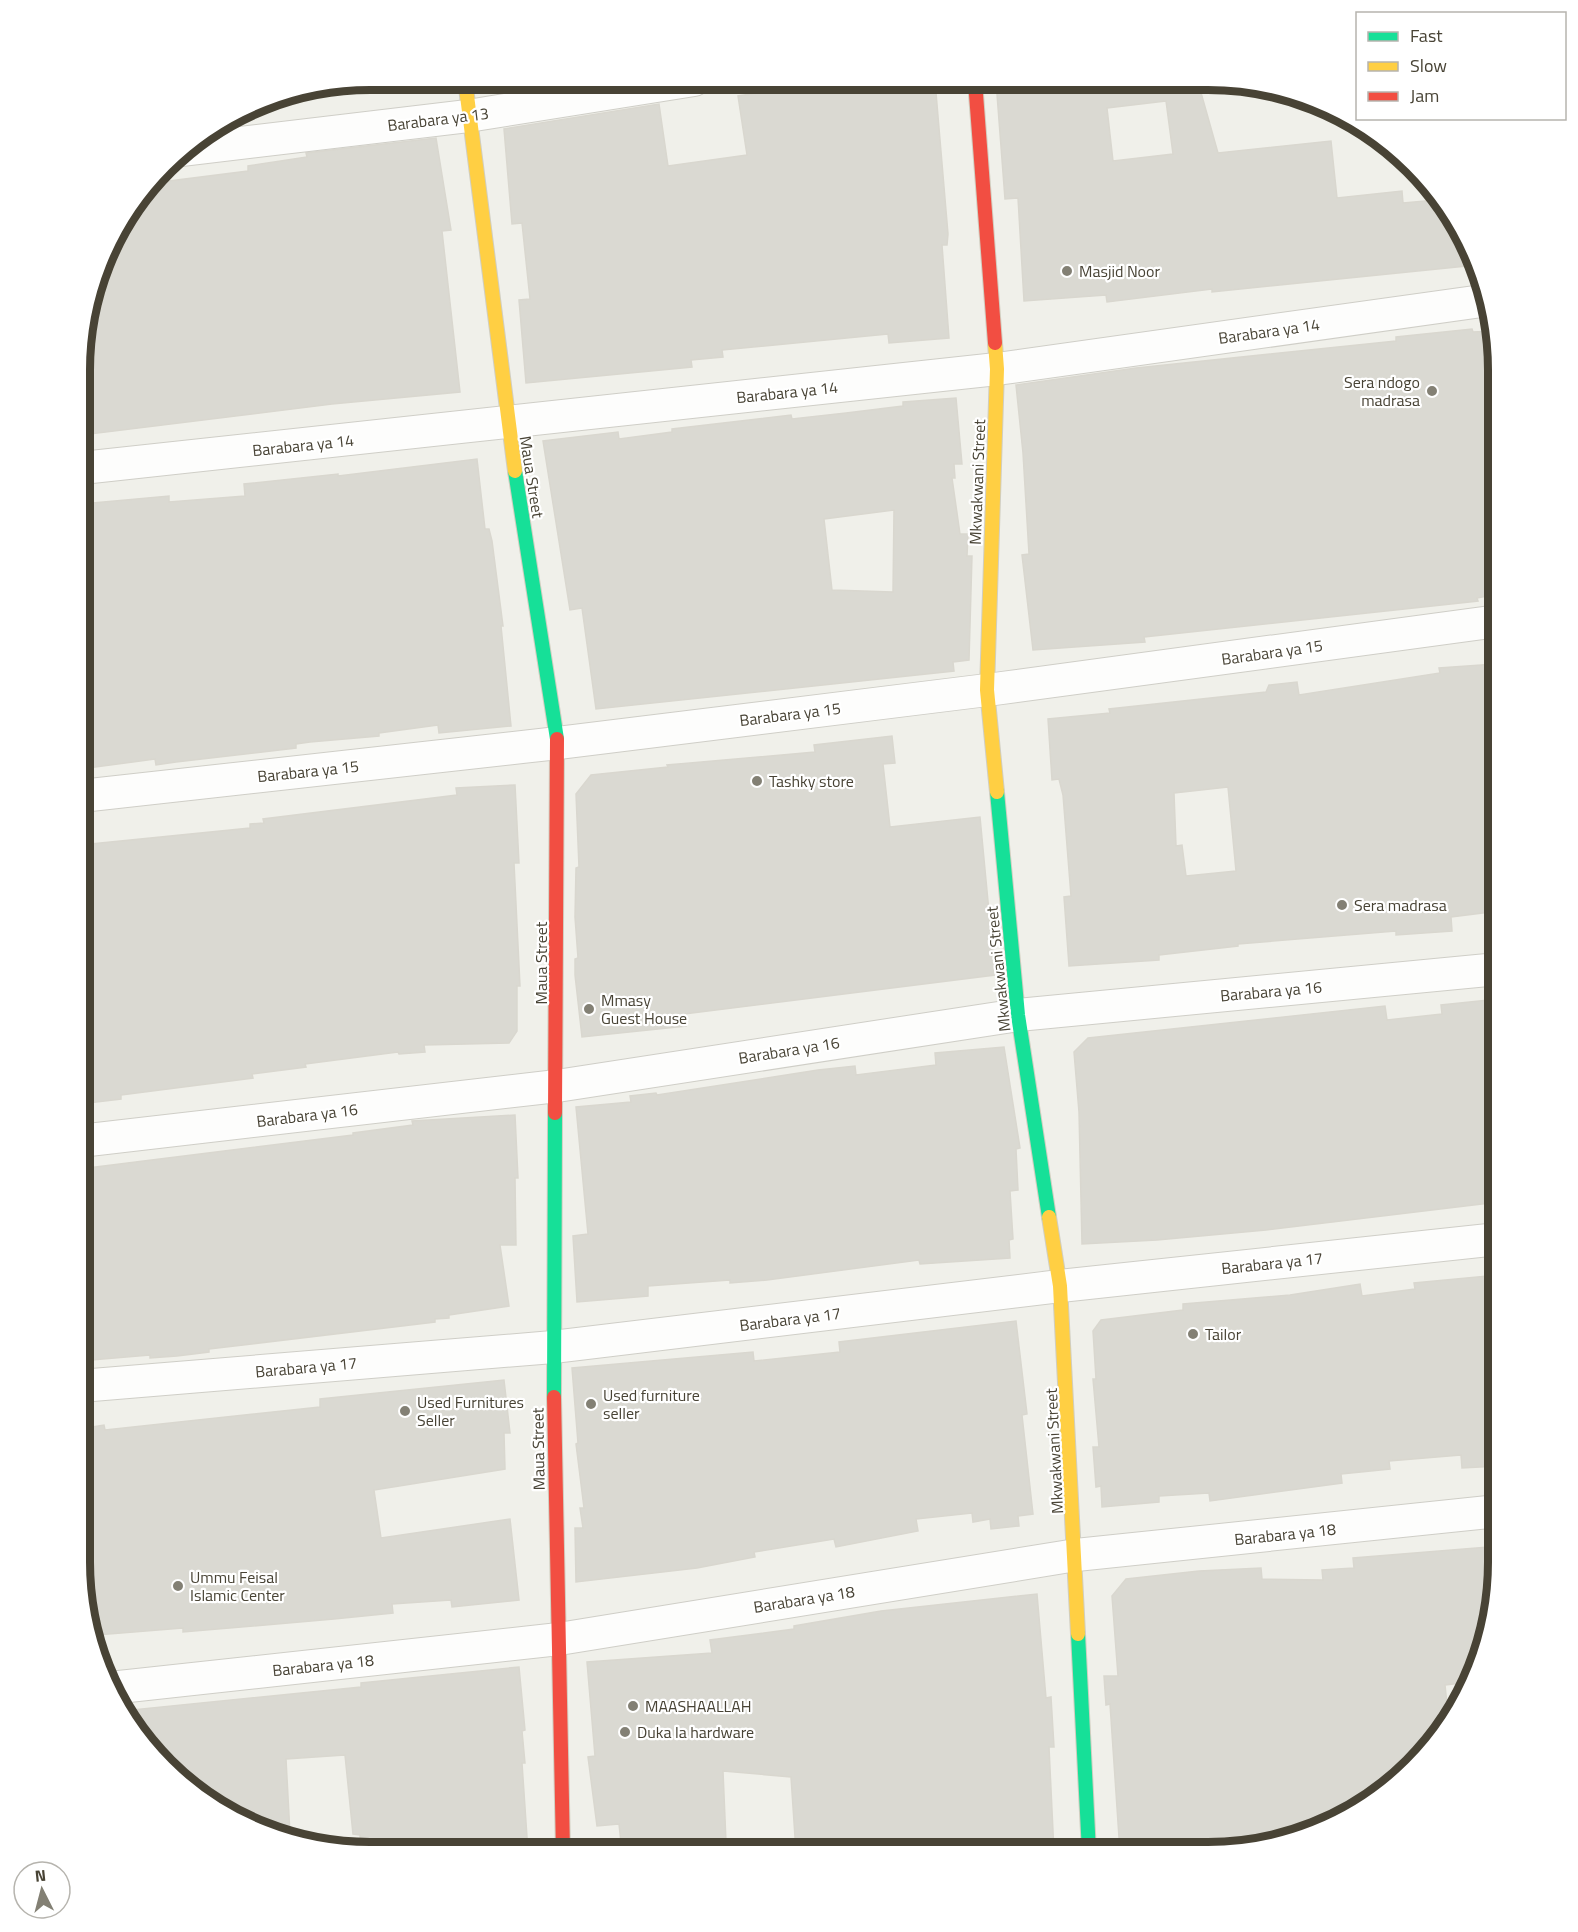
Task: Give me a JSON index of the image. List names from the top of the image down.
{
  "streets": {
    "street": [
      "Barabara ya 13",
      "Barabara ya 14",
      "Maua Street",
      "Mkwakwani Street",
      "Barabara ya 15",
      "Barabara ya 16",
      "Barabara ya 17",
      "Barabara ya 18"
    ]
  },
  "crossings": [
    ["Barabara ya 13", "Maua Street"],
    ["Barabara ya 14", "Maua Street"],
    ["Barabara ya 14", "Mkwakwani Street"],
    ["Maua Street", "Barabara ya 15"],
    ["Maua Street", "Barabara ya 16"],
    ["Maua Street", "Barabara ya 17"],
    ["Maua Street", "Barabara ya 18"],
    ["Mkwakwani Street", "Barabara ya 15"],
    ["Mkwakwani Street", "Barabara ya 16"],
    ["Mkwakwani Street", "Barabara ya 17"],
    ["Mkwakwani Street", "Barabara ya 18"]
  ],
  "places": [
    "Masjid Noor",
    "Sera ndogo madrasa",
    "Tashky store",
    "Sera madrasa",
    "Mmasy Guest House",
    "Tailor",
    "Used furniture seller",
    "Used Furnitures Seller",
    "Ummu Feisal Islamic Center",
    "MAASHAALLAH",
    "Duka la hardware"
  ],
  "legend": ["Fast", "Slow", "Jam"],
  "north": "top"
}
